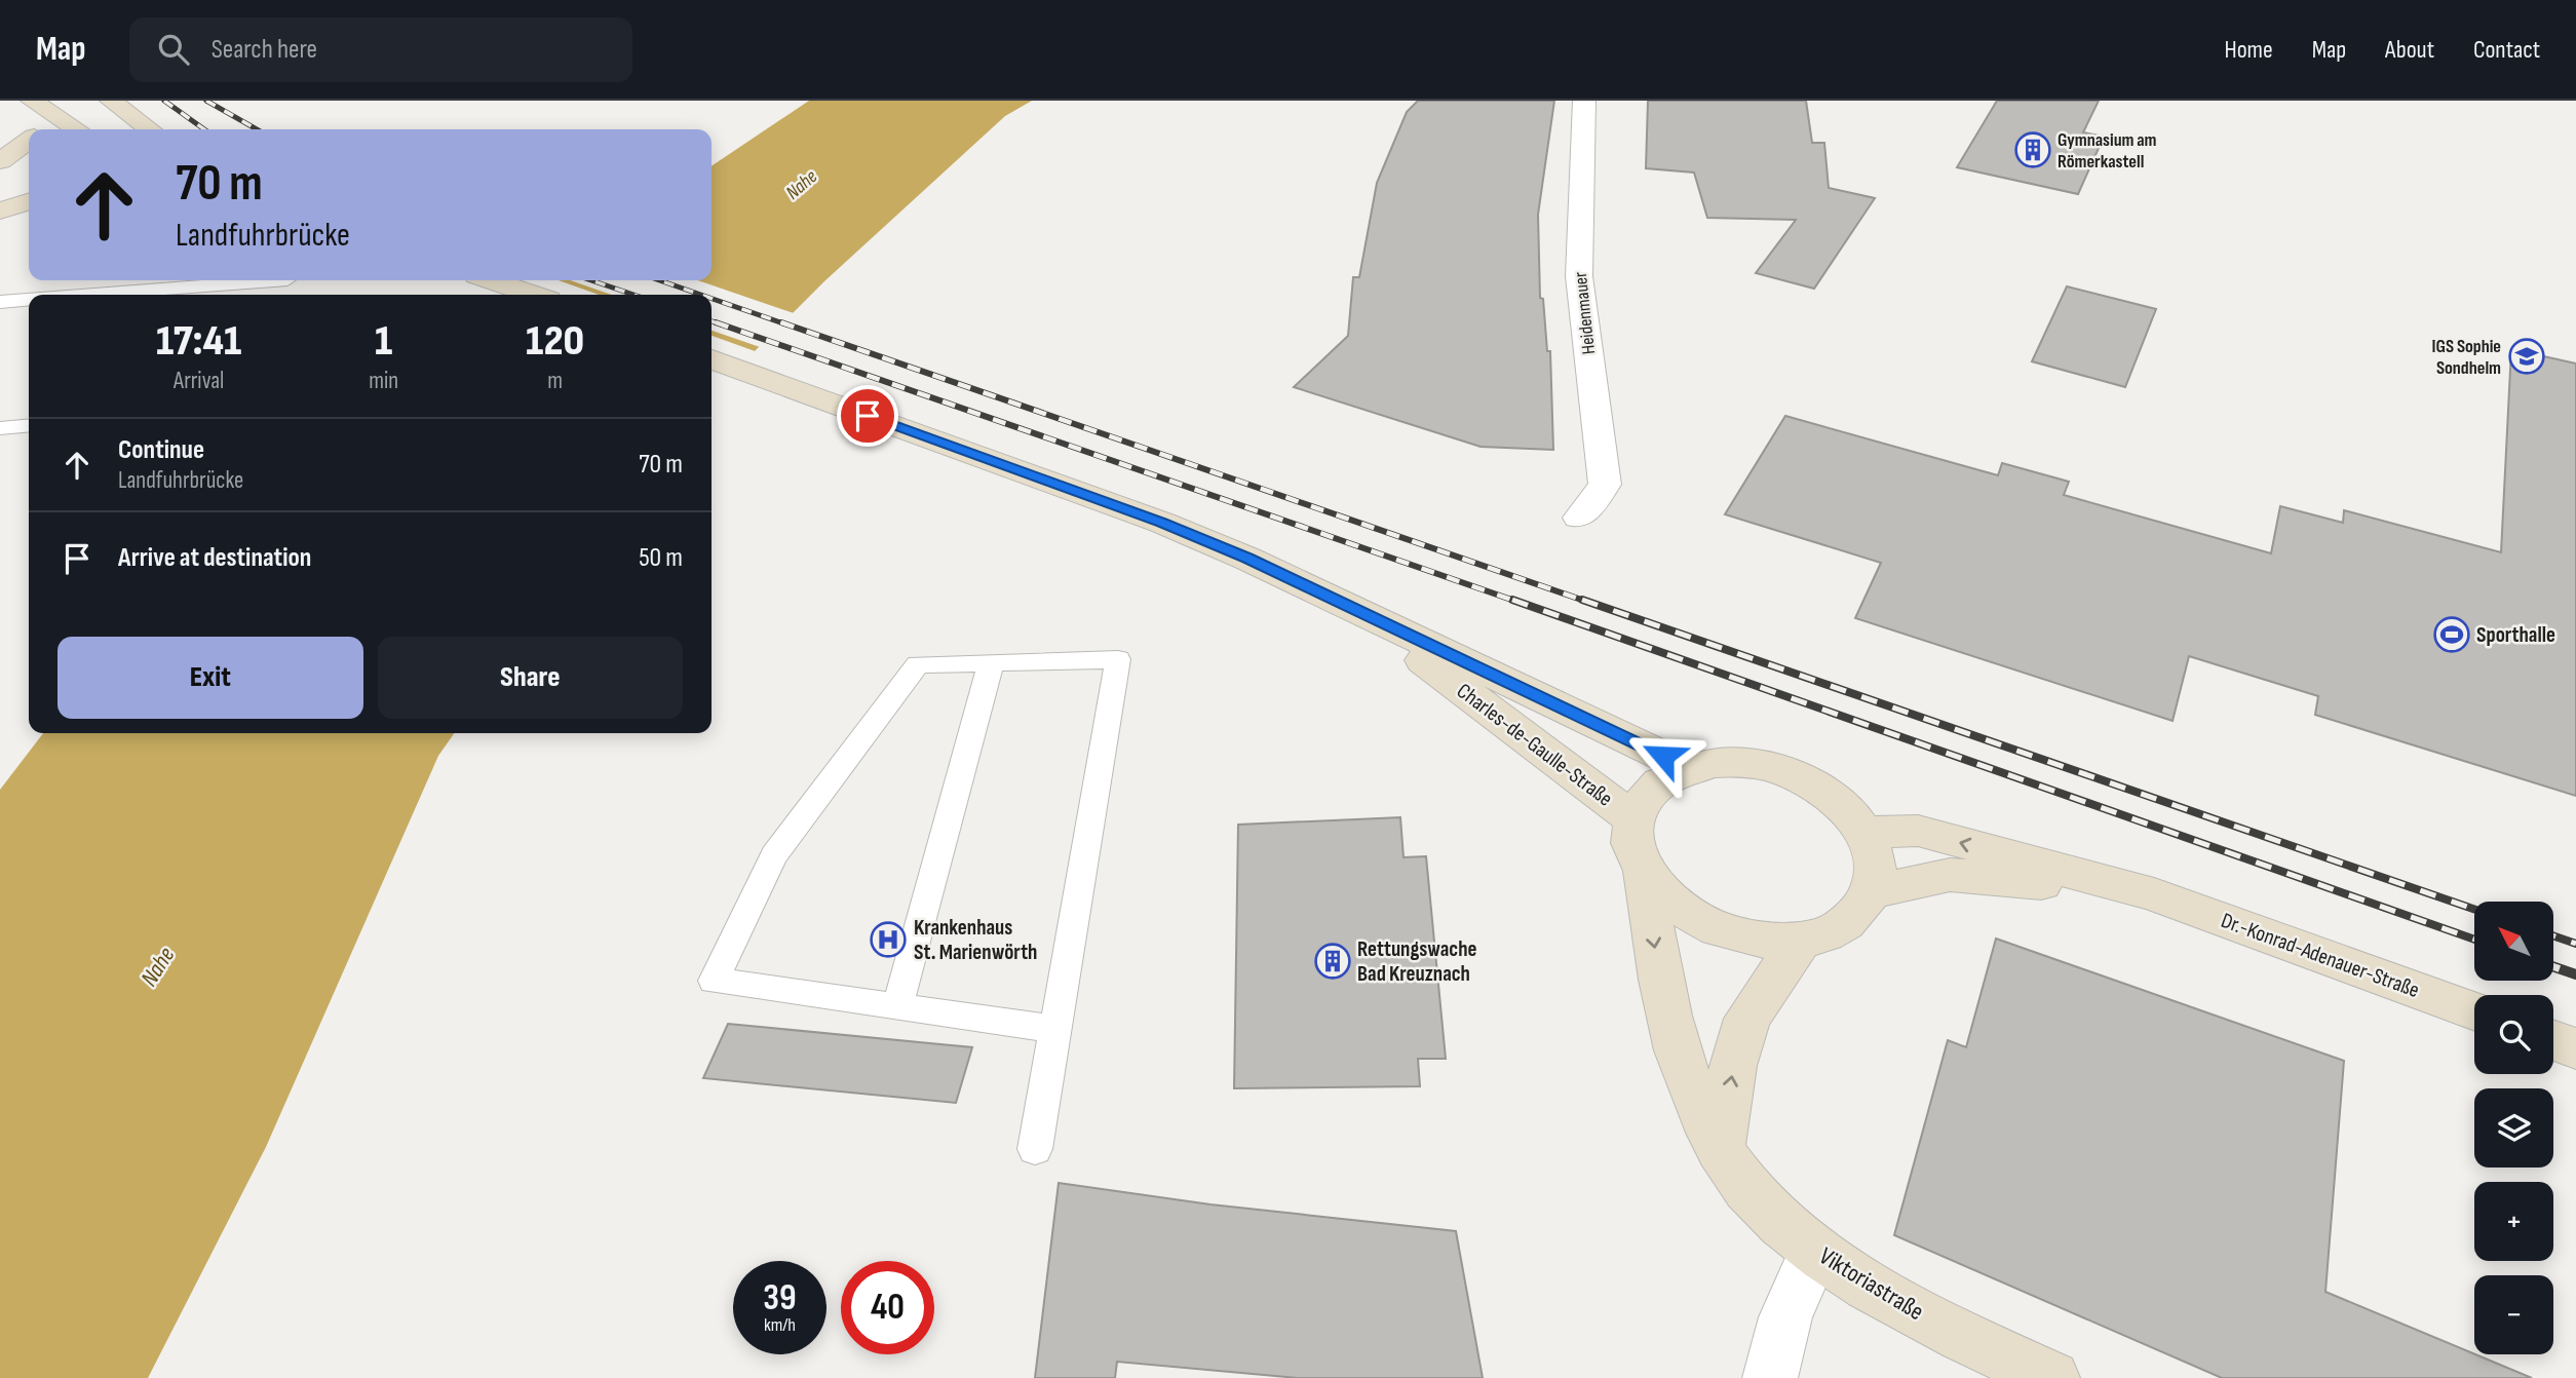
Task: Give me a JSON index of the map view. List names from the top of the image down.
{
  "streets": {
    "street": [
      "Heidenmauer",
      "Charles-de-Gaulle-Straße",
      "Dr.-Konrad-Adenauer-Straße",
      "Viktoriastraße"
    ]
  },
  "crossings": [
    ["Charles-de-Gaulle-Straße", "Dr.-Konrad-Adenauer-Straße"],
    ["Charles-de-Gaulle-Straße", "Viktoriastraße"],
    ["Dr.-Konrad-Adenauer-Straße", "Viktoriastraße"]
  ],
  "one_way": ["Viktoriastraße"],
  "water": ["Nahe"],
  "places": {
    "building": ["Gymnasium am Römerkastell", "Rettungswache Bad Kreuznach"],
    "school or university": ["IGS Sophie Sondhelm"],
    "sports": ["Sporthalle"],
    "hospital": ["Krankenhaus St. Marienwörth"]
  },
  "north": "top left",
  "page": {
    "header": "Map",
    "search": "Search here",
    "nav": [
      "Home",
      "Map",
      "About",
      "Contact"
    ],
    "turn": ["70 m", "Landfuhrbrücke"],
    "eta": [
      "17:41",
      "Arrival",
      "1",
      "min",
      "120",
      "m"
    ],
    "list": [
      {
        "name": "Continue",
        "note": "Landfuhrbrücke",
        "value": "70 m"
      },
      {
        "name": "Arrive at destination",
        "value": "50 m"
      }
    ],
    "buttons": ["Exit", "Share"],
    "map_buttons": ["+", "−"],
    "speed": "39 km/h",
    "limit": "40"
  }
}
